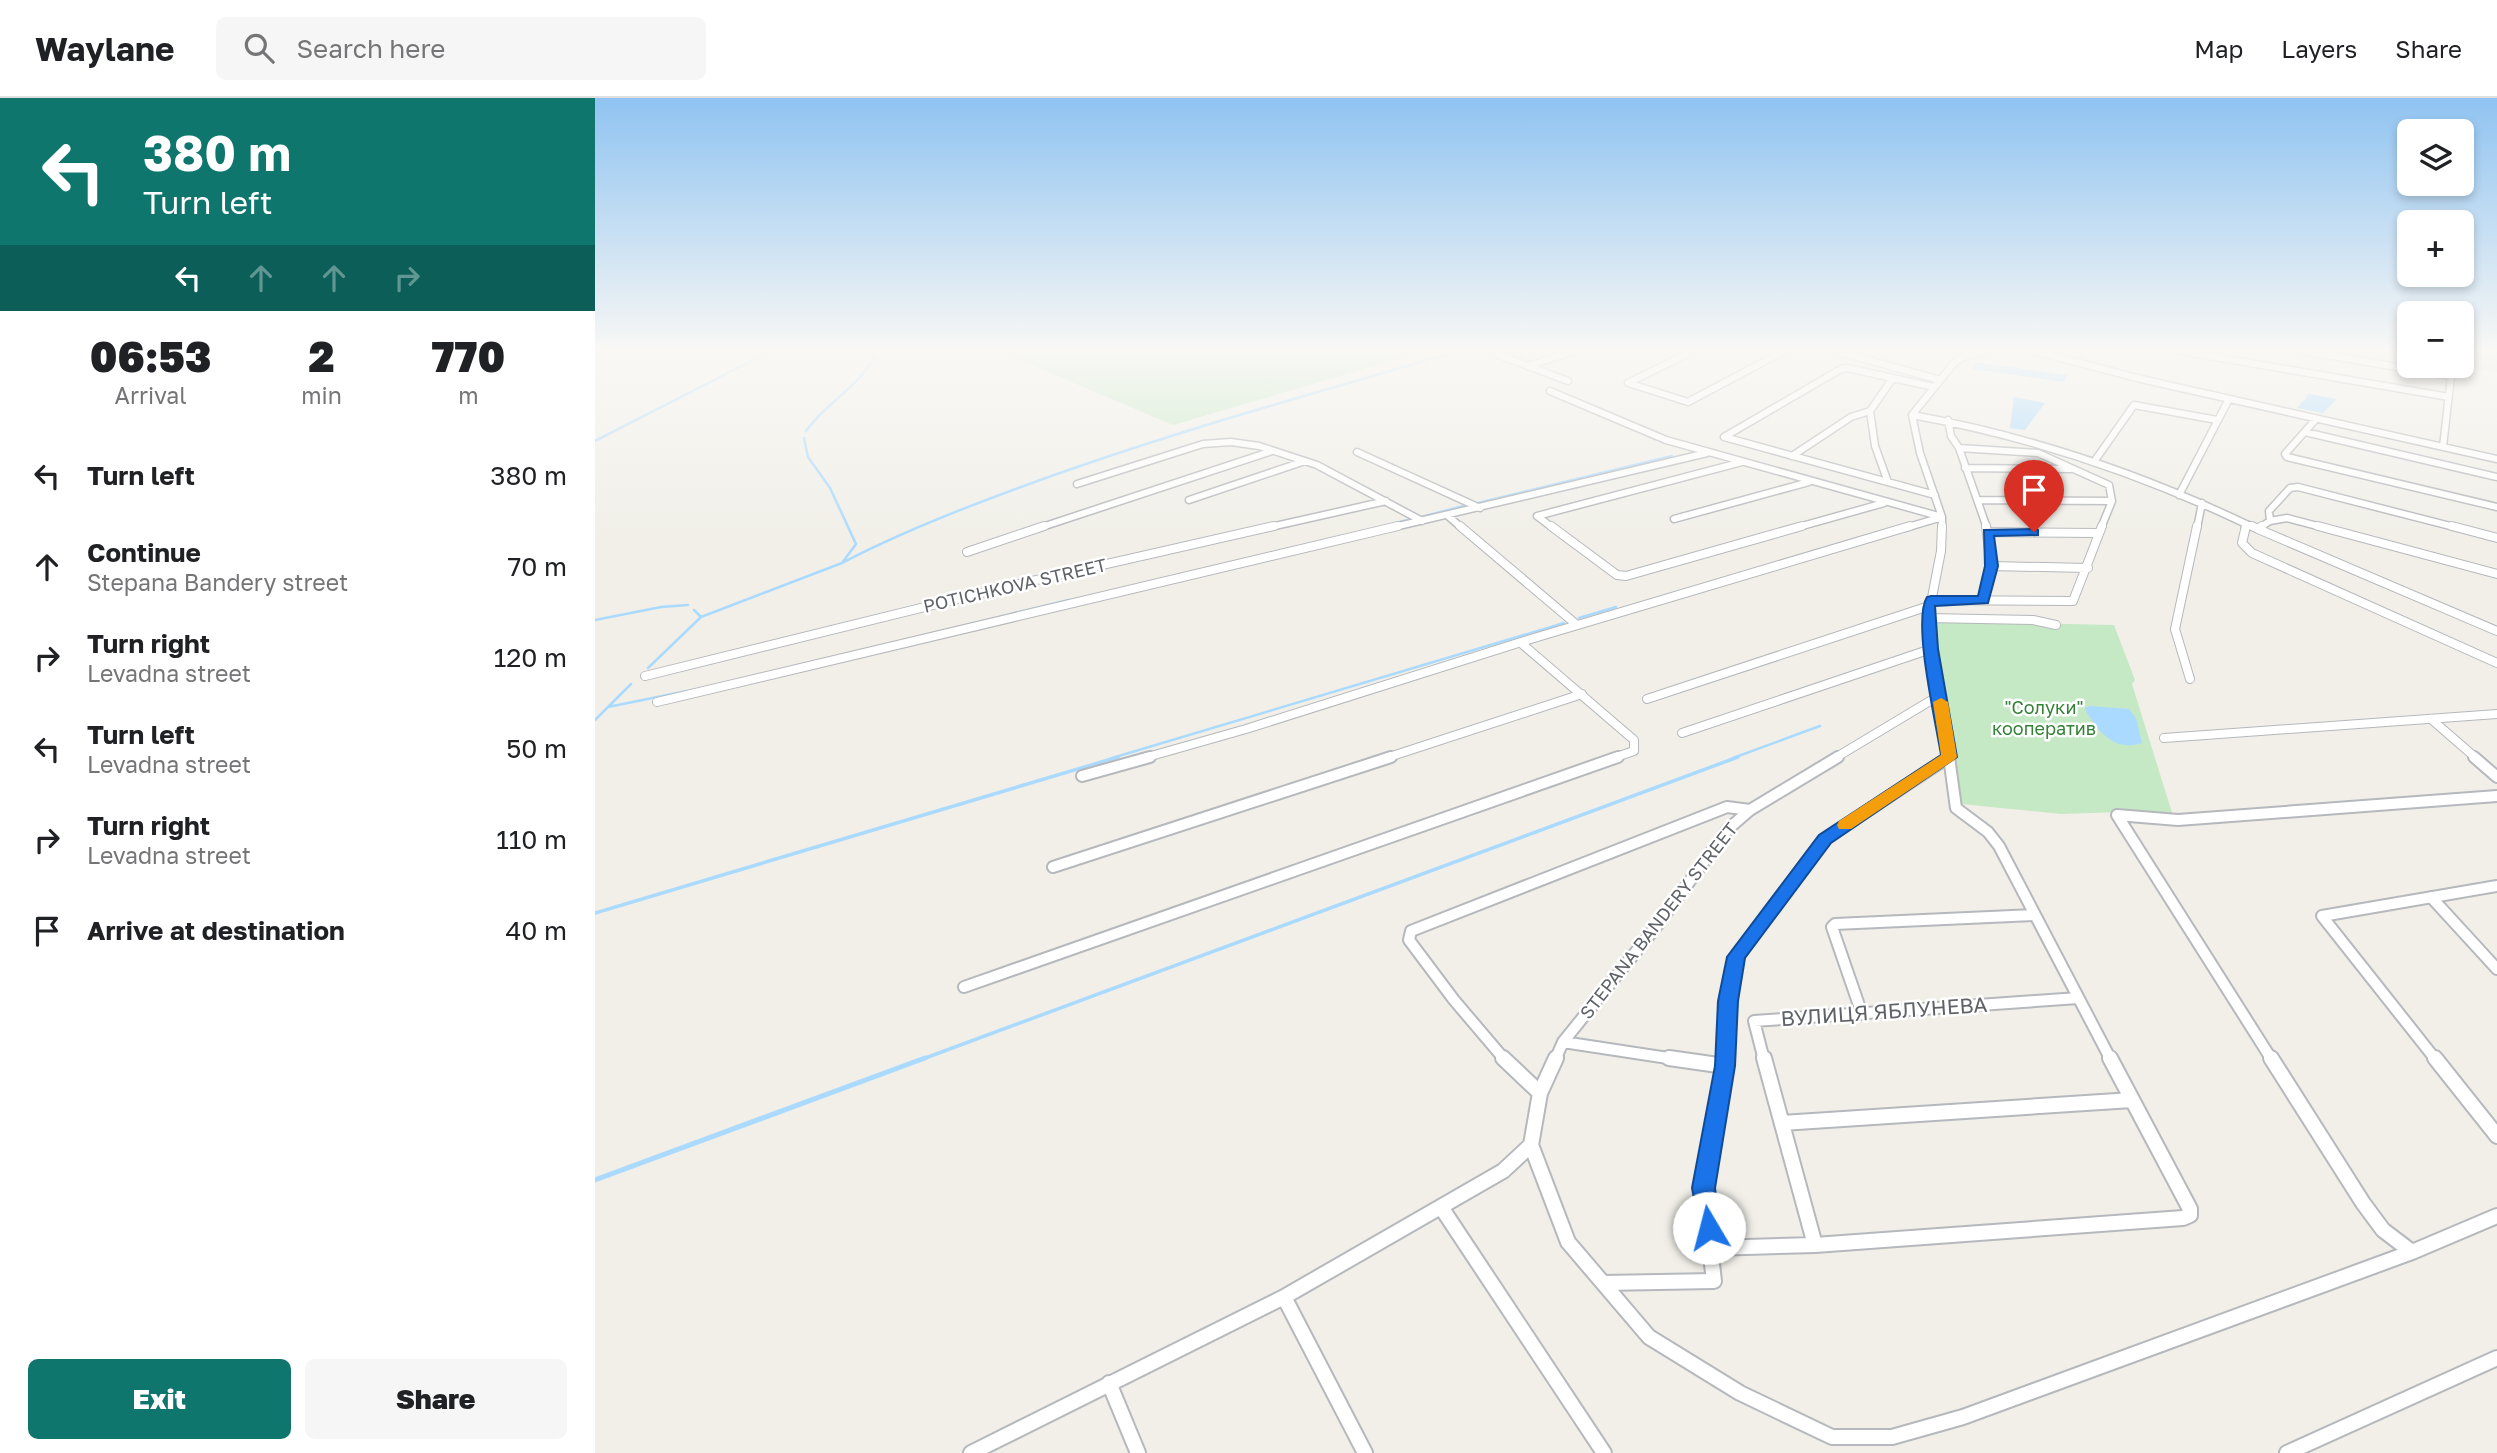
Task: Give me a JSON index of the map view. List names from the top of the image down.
{
  "streets": {
    "street": ["POTICHKOVA STREET", "STEPANA BANDERY STREET", "ВУЛИЦЯ ЯБЛУНЕВА"]
  },
  "parks": ["\"Солуки\" кооператив"],
  "page": {
    "header": "Waylane",
    "search": "Search here",
    "nav": ["Map", "Layers", "Share"],
    "turn": ["380 m", "Turn left"],
    "map_buttons": ["+", "−"],
    "eta": [
      "06:53",
      "Arrival",
      "2",
      "min",
      "770",
      "m"
    ],
    "list": [
      {
        "name": "Turn left",
        "value": "380 m"
      },
      {
        "name": "Continue",
        "note": "Stepana Bandery street",
        "value": "70 m"
      },
      {
        "name": "Turn right",
        "note": "Levadna street",
        "value": "120 m"
      },
      {
        "name": "Turn left",
        "note": "Levadna street",
        "value": "50 m"
      },
      {
        "name": "Turn right",
        "note": "Levadna street",
        "value": "110 m"
      },
      {
        "name": "Arrive at destination",
        "value": "40 m"
      }
    ],
    "buttons": ["Exit", "Share"]
  }
}
